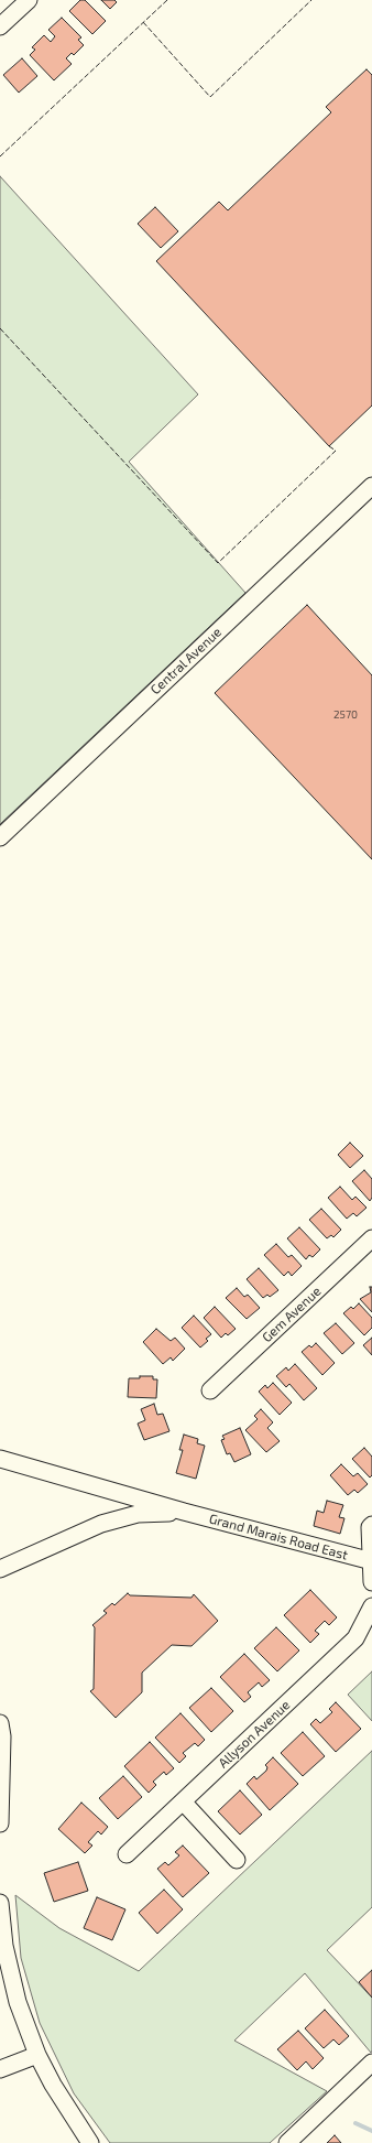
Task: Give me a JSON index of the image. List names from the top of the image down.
{
  "streets": {
    "street": [
      "Central Avenue",
      "Gem Avenue",
      "Grand Marais Road East",
      "Allyson Avenue"
    ]
  },
  "house_numbers": ["2570"]
}
